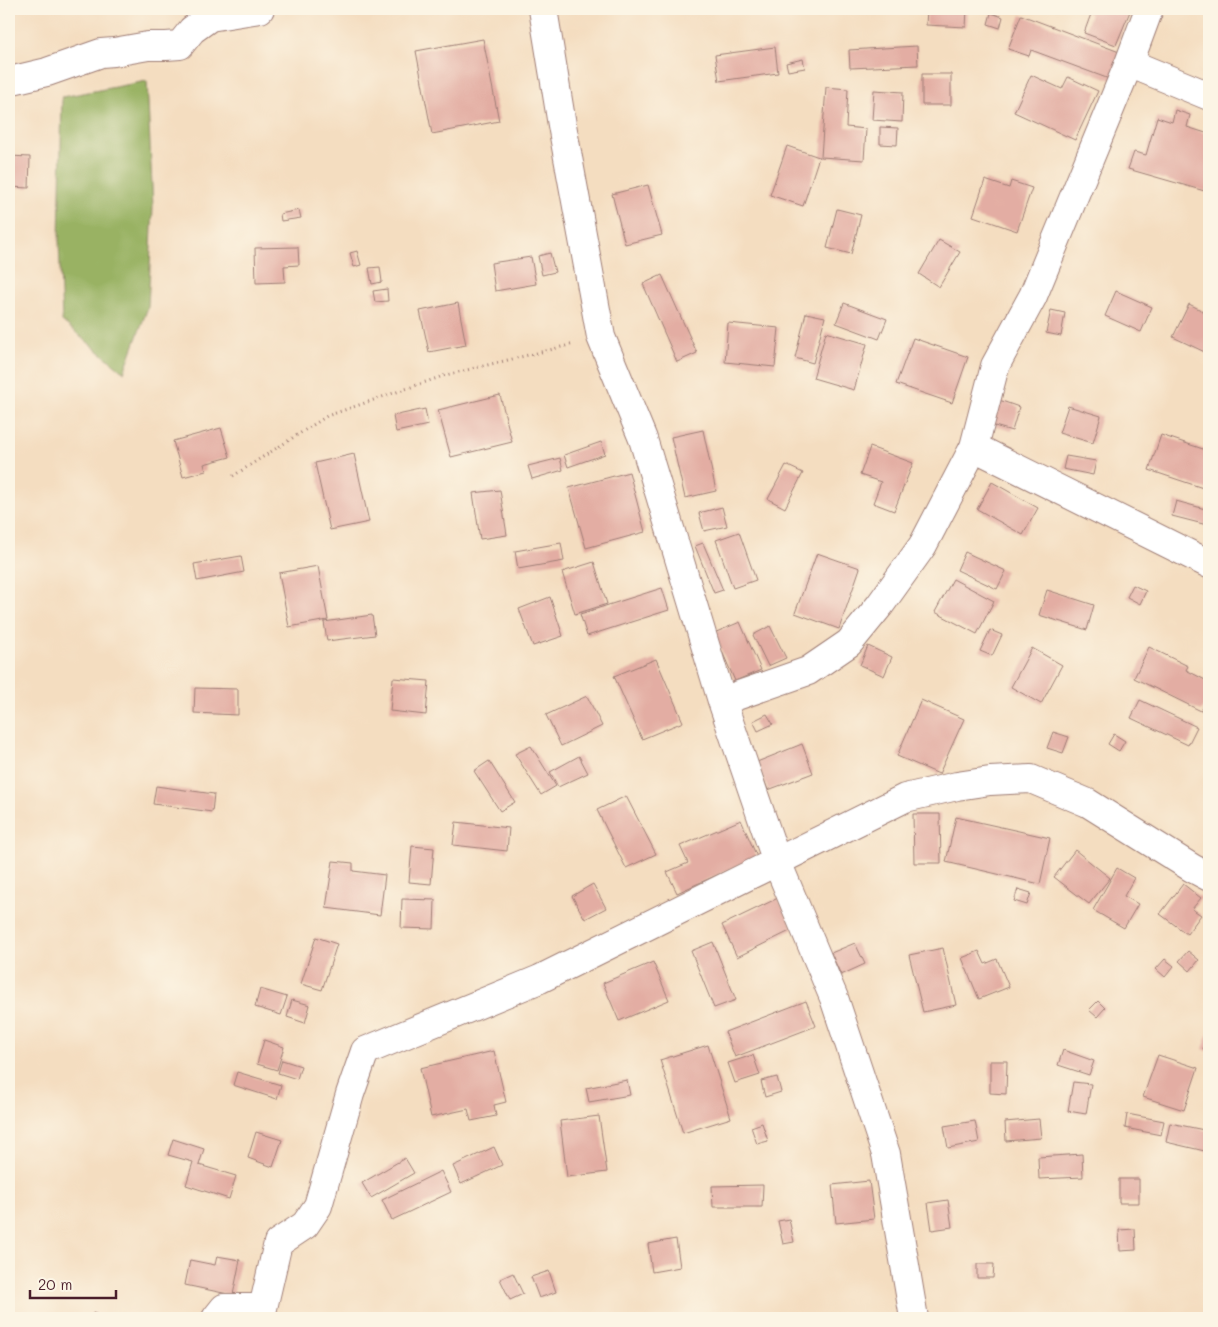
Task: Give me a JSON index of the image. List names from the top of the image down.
{
  "scale_bar": "20 m"
}
